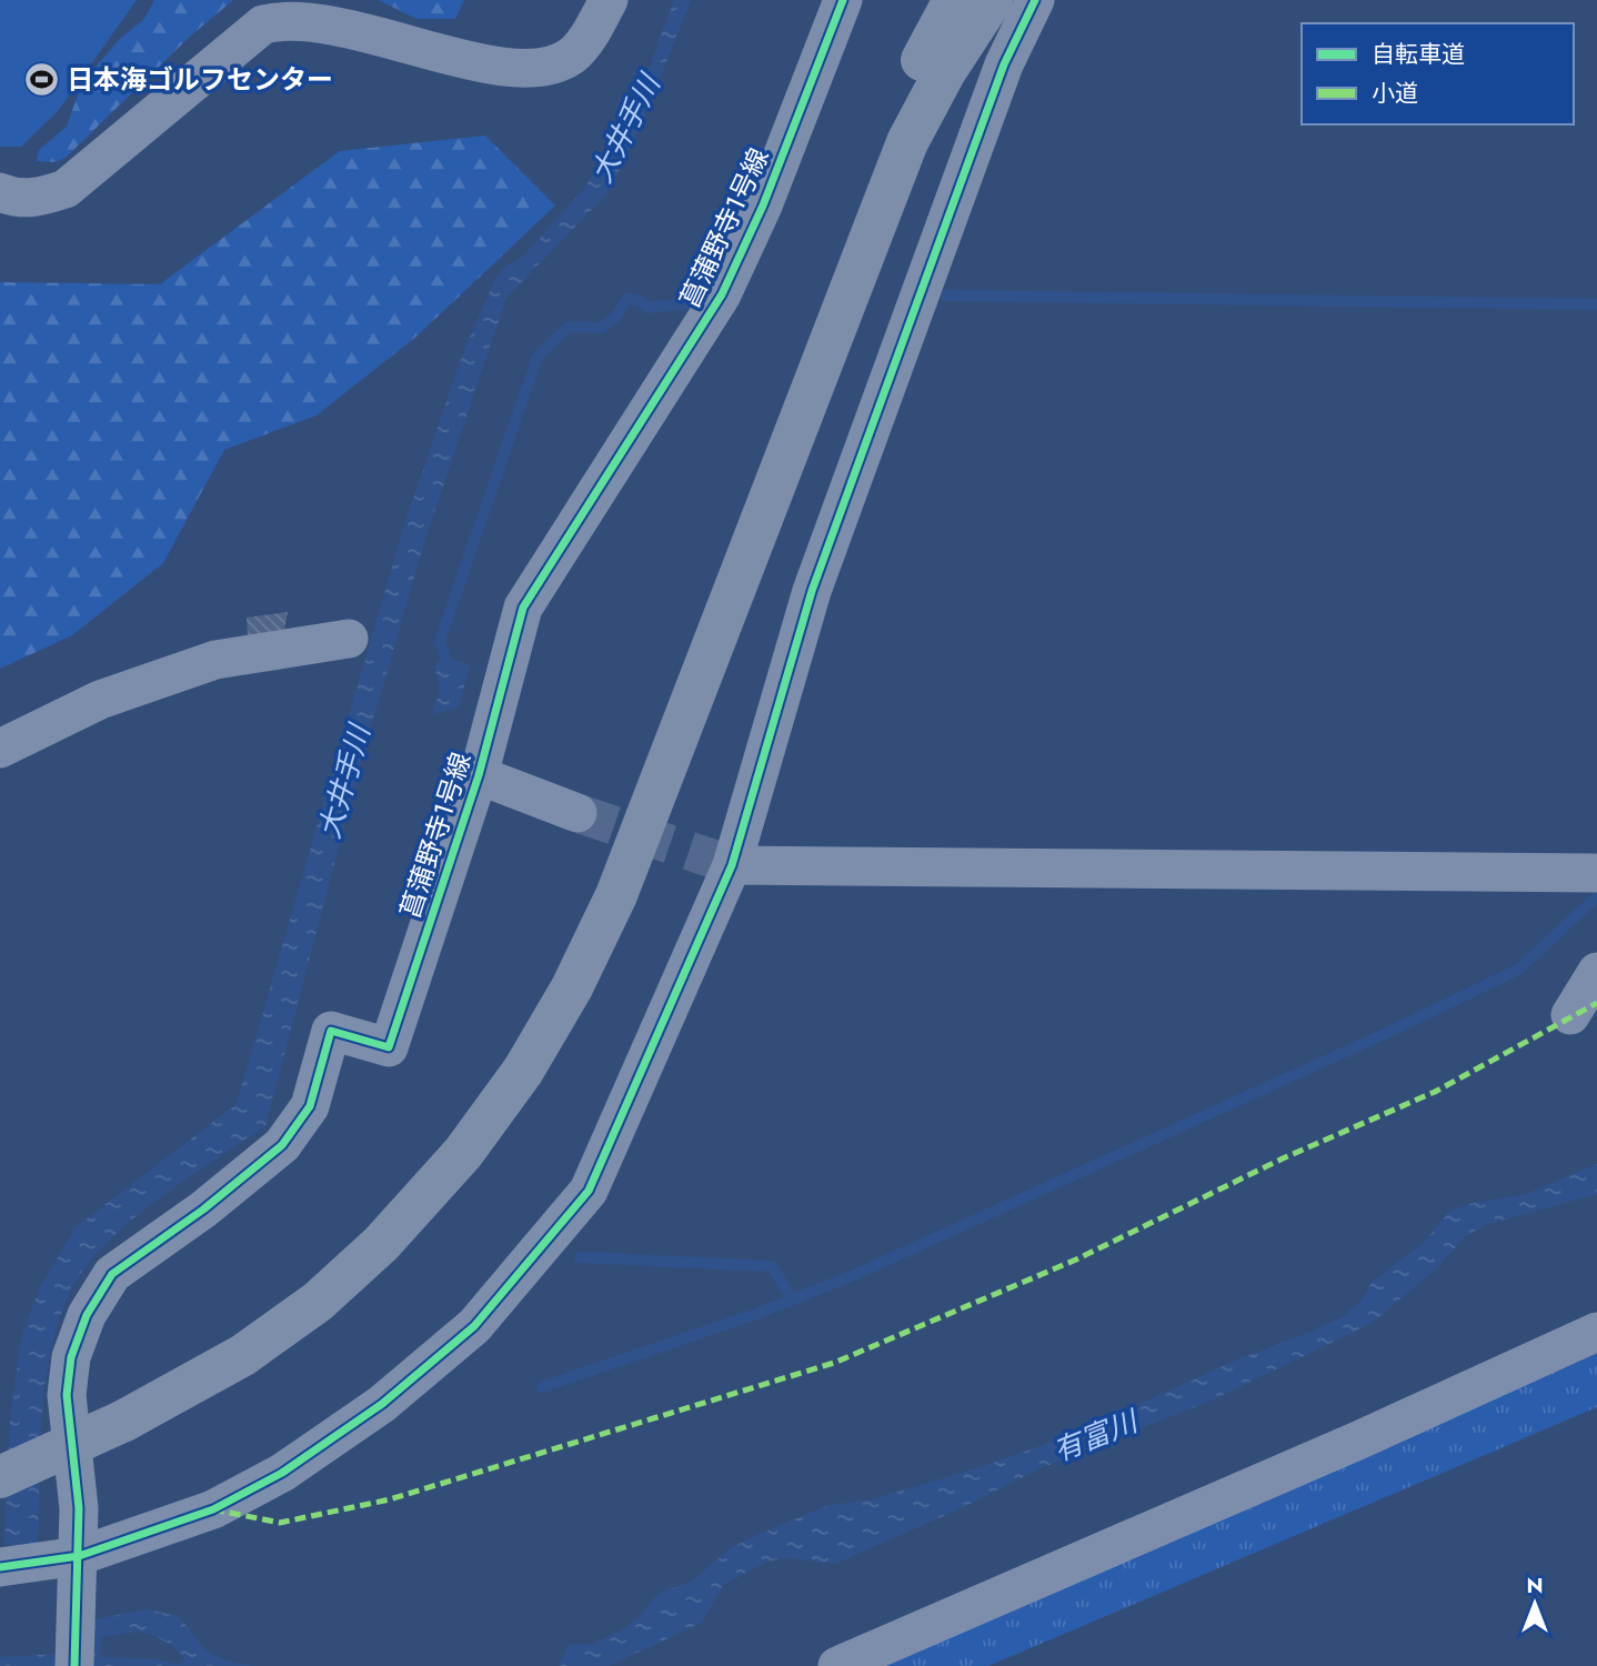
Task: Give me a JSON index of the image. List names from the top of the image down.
{
  "streets": {
    "street": ["菖蒲野寺1号線"]
  },
  "water": ["大井手川", "有富川"],
  "places": {
    "sports": ["日本海ゴルフセンター"]
  },
  "legend": ["自転車道", "小道"],
  "north": "top"
}
